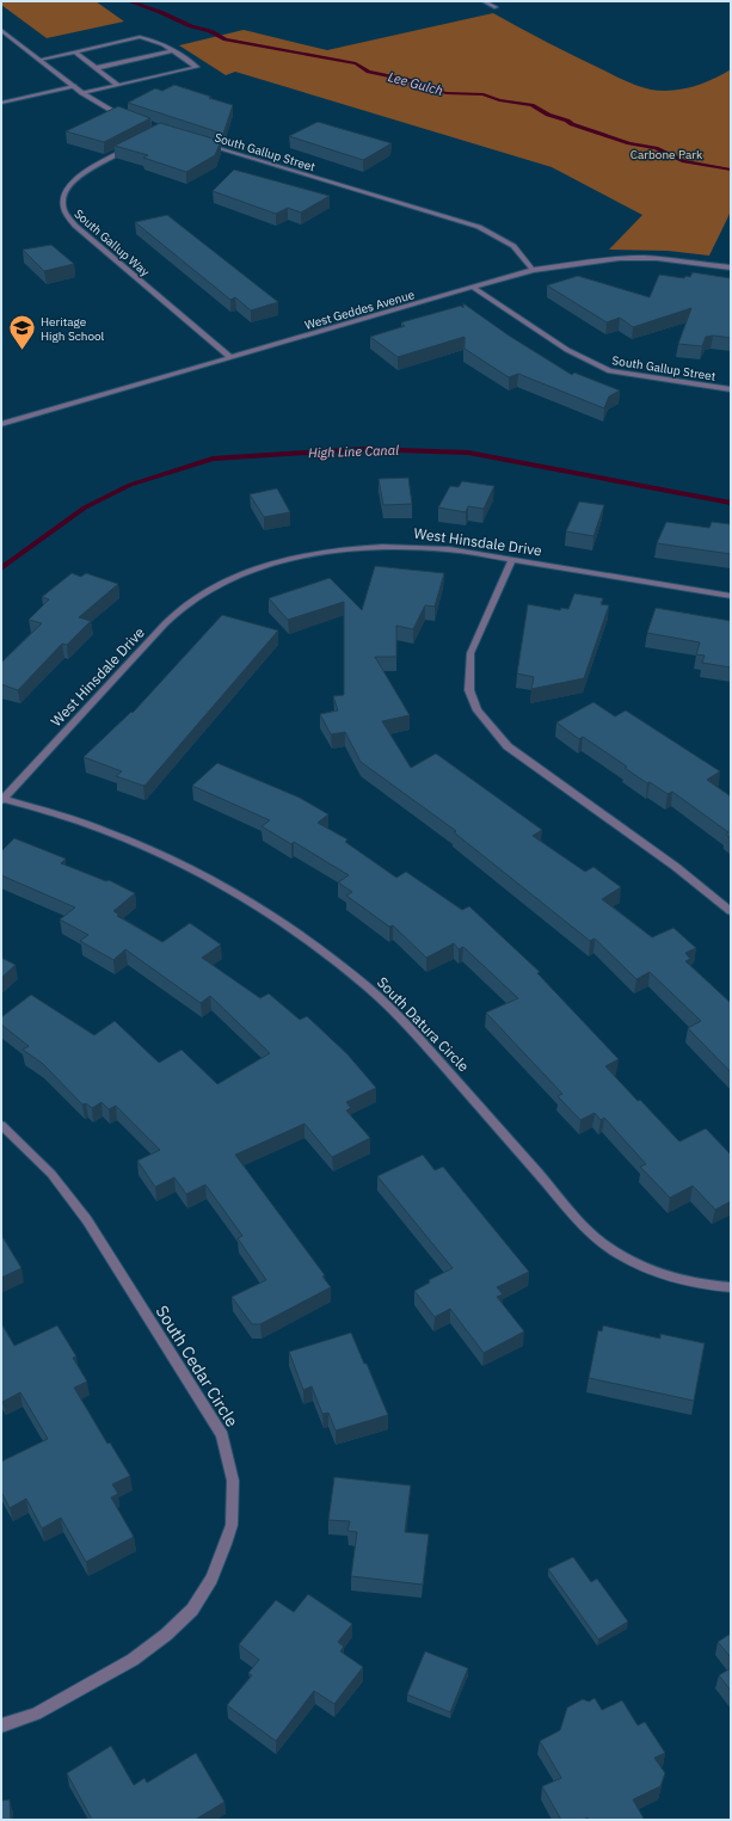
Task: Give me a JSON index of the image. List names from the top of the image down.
{
  "streets": {
    "street": [
      "South Gallup Street",
      "South Gallup Way",
      "West Geddes Avenue",
      "West Hinsdale Drive",
      "South Datura Circle",
      "South Cedar Circle"
    ]
  },
  "crossings": [
    ["South Gallup Street", "West Geddes Avenue"],
    ["South Gallup Way", "West Geddes Avenue"],
    ["West Hinsdale Drive", "South Datura Circle"]
  ],
  "water": ["Lee Gulch", "High Line Canal"],
  "parks": ["Carbone Park"],
  "places": {
    "school or university": ["Heritage High School"]
  }
}
